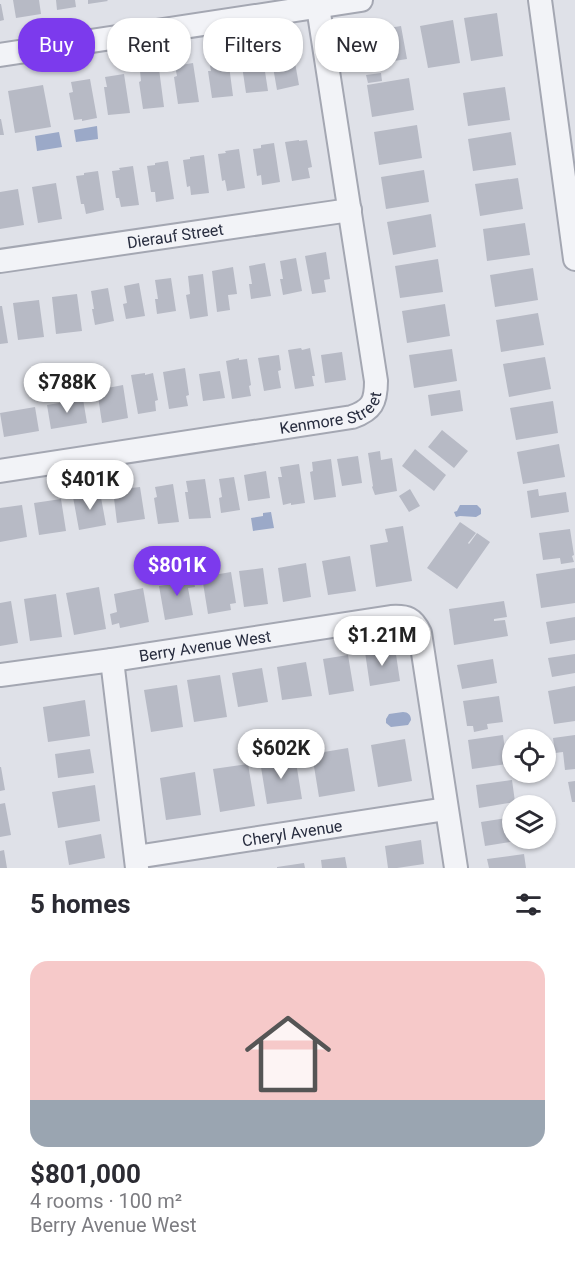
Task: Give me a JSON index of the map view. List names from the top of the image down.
{
  "streets": {
    "street": [
      "Dierauf Street",
      "Kenmore Street",
      "Berry Avenue West",
      "Cheryl Avenue"
    ]
  },
  "crossings": [
    ["Dierauf Street", "Kenmore Street"],
    ["Berry Avenue West", "Cheryl Avenue"]
  ],
  "page": {
    "chip": [
      "Buy",
      "Rent",
      "Filters",
      "New"
    ],
    "price": [
      "$788K",
      "$401K",
      "$801K",
      "$1.21M",
      "$602K"
    ],
    "heading": "5 homes",
    "list": [
      {
        "name": "$801,000",
        "note": "4 rooms · 100 m² · Berry Avenue West"
      }
    ]
  }
}
